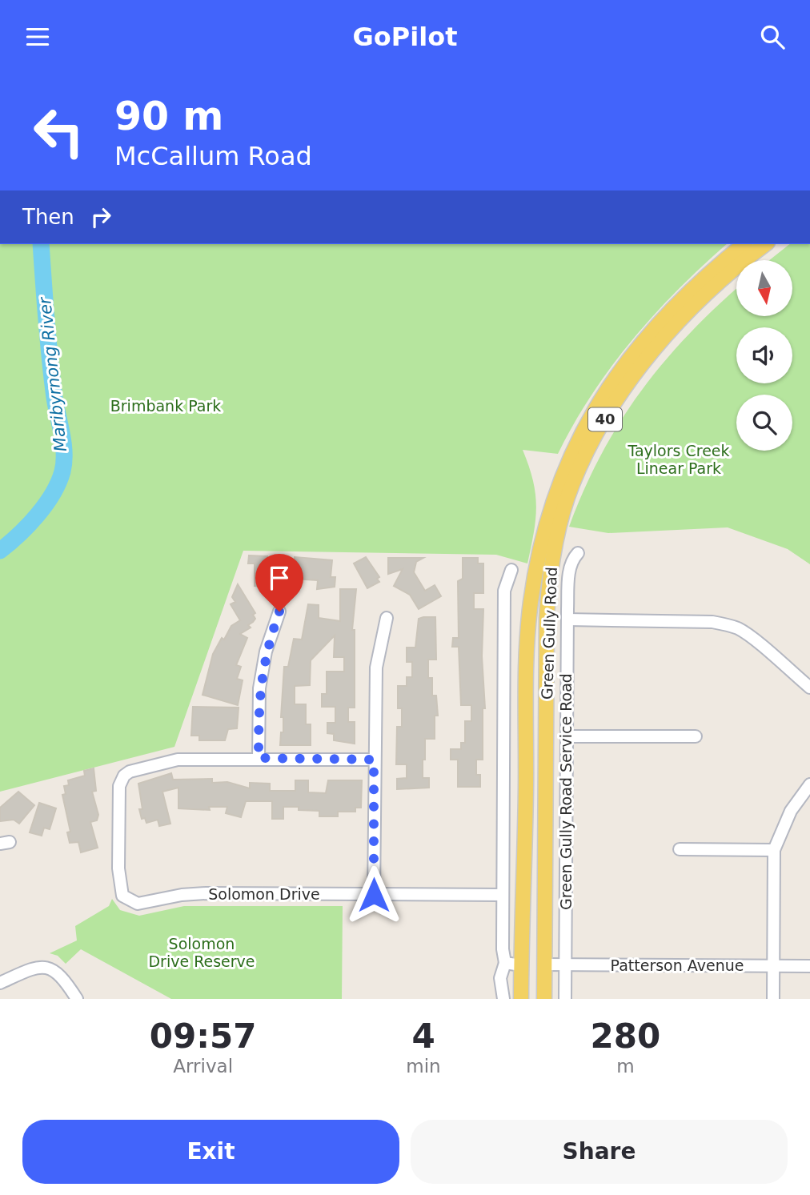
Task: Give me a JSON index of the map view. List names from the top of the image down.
{
  "streets": {
    "main road": ["40", "Green Gully Road"],
    "street": ["Green Gully Road Service Road", "Solomon Drive", "Patterson Avenue"]
  },
  "crossings": [
    ["Green Gully Road", "Patterson Avenue"],
    ["Green Gully Road Service Road", "Patterson Avenue"]
  ],
  "water": ["Maribyrnong River"],
  "parks": ["Brimbank Park", "Taylors Creek Linear Park", "Solomon Drive Reserve"],
  "north": "bottom",
  "page": {
    "header": "GoPilot",
    "turn": ["90 m", "McCallum Road"],
    "then": "Then",
    "eta": [
      "09:57",
      "Arrival",
      "4",
      "min",
      "280",
      "m"
    ],
    "buttons": ["Exit", "Share"]
  }
}
